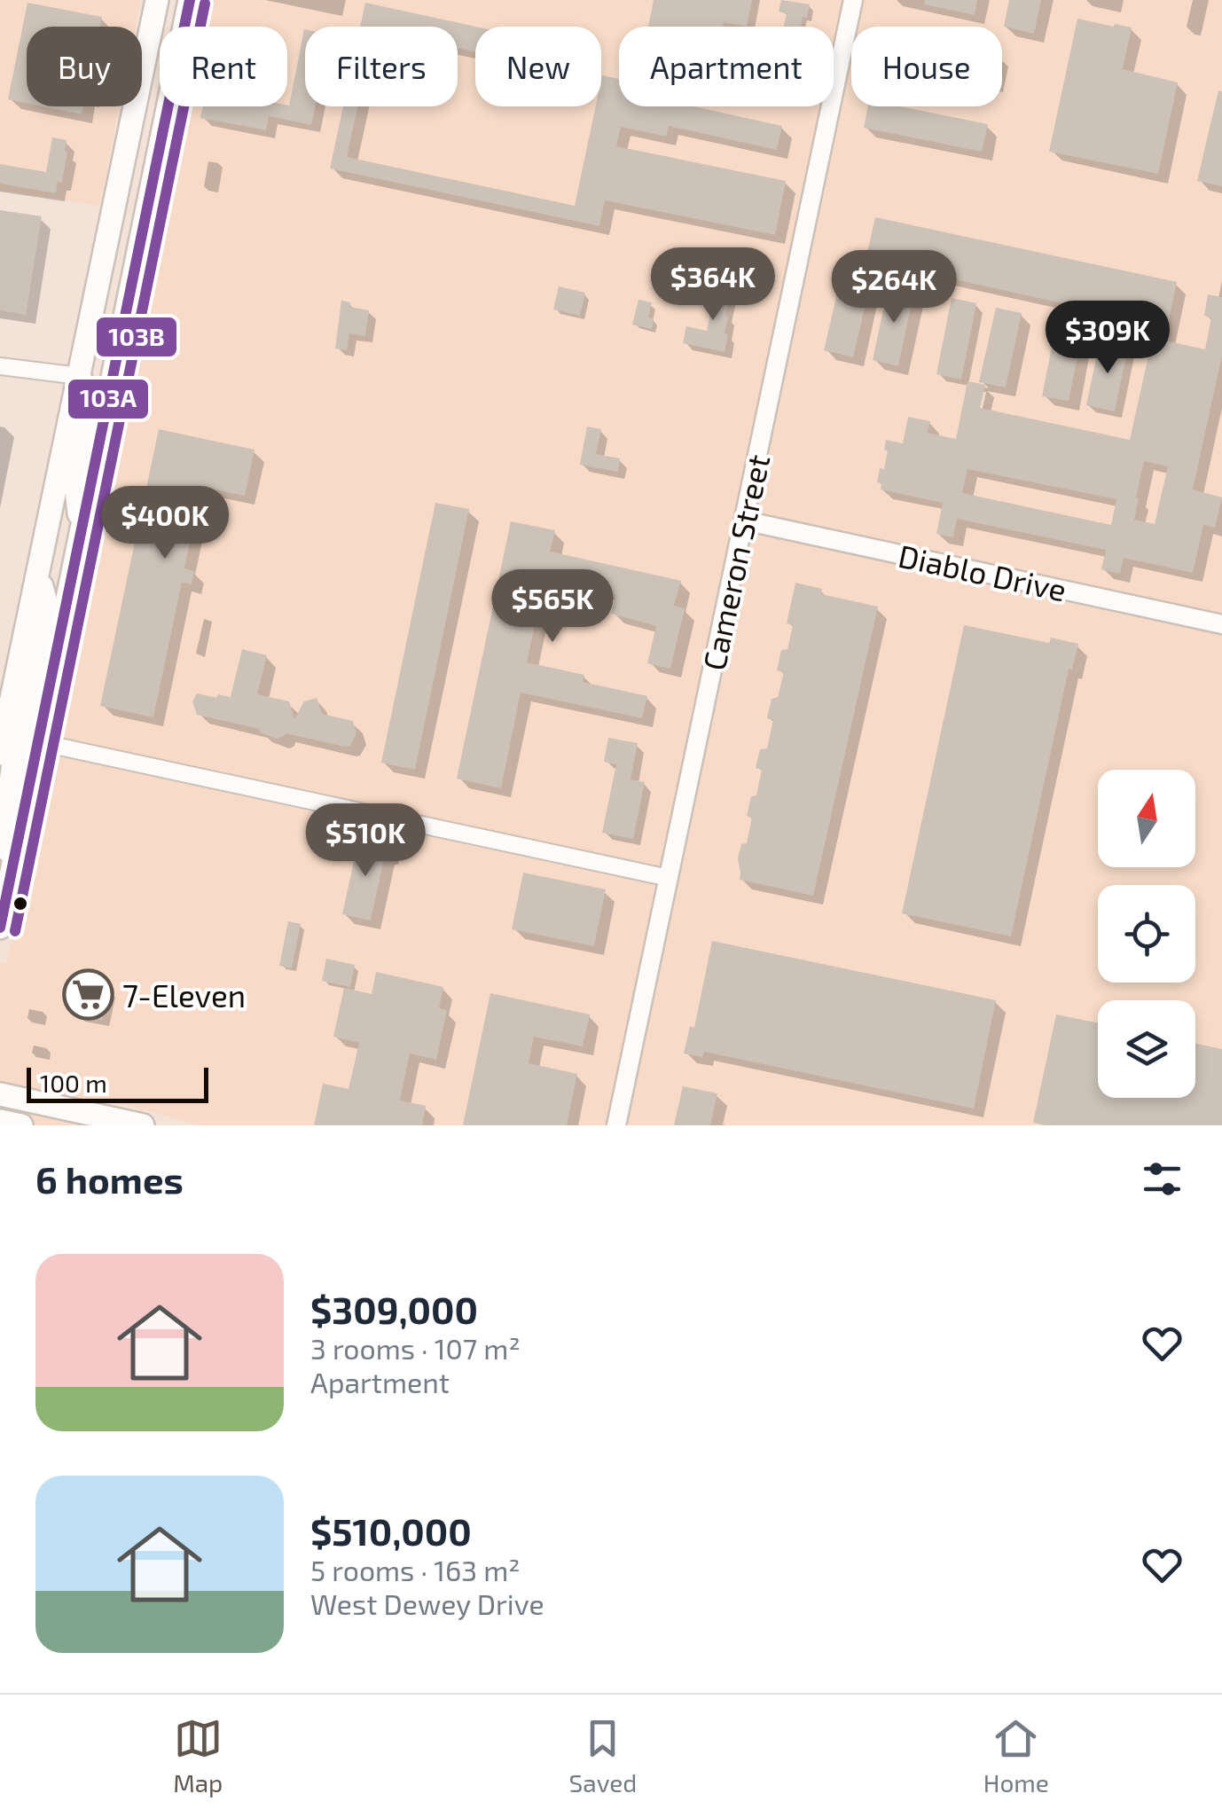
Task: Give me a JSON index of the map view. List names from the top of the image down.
{
  "streets": {
    "street": ["Cameron Street", "Diablo Drive"]
  },
  "crossings": [
    ["Cameron Street", "Diablo Drive"]
  ],
  "places": {
    "supermarket": ["7-Eleven"]
  },
  "lines": ["transit line 103A", "transit line 103B"],
  "scale_bar": "100 m",
  "north": "top",
  "page": {
    "chip": [
      "Buy",
      "Rent",
      "Filters",
      "New",
      "Apartment",
      "House"
    ],
    "price": [
      "$364K",
      "$264K",
      "$309K",
      "$400K",
      "$565K",
      "$510K"
    ],
    "scale": "100 m",
    "heading": "6 homes",
    "list": [
      {
        "name": "$309,000",
        "note": "3 rooms · 107 m² · Apartment"
      },
      {
        "name": "$510,000",
        "note": "5 rooms · 163 m² · West Dewey Drive"
      }
    ],
    "tabs": ["Map", "Saved", "Home"]
  }
}
